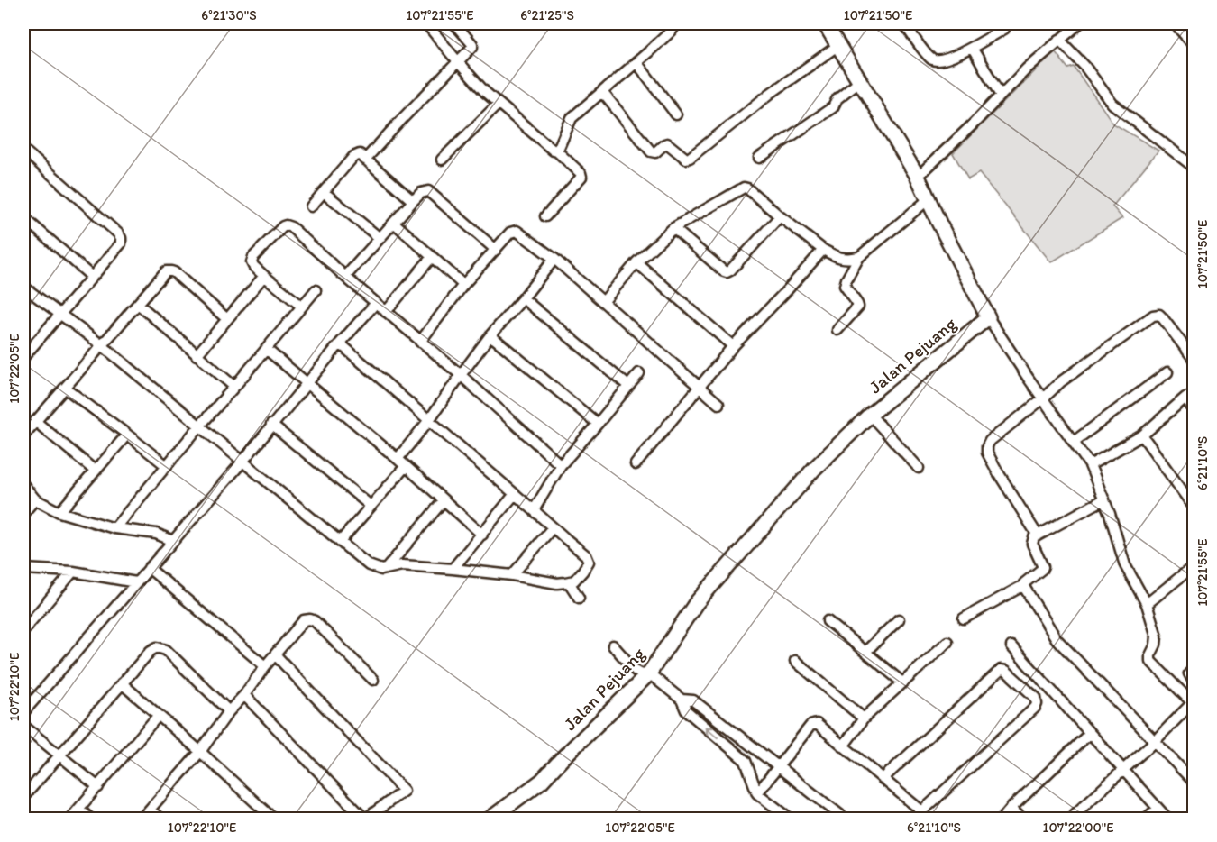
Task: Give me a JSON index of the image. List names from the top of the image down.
{
  "streets": {
    "street": ["Jalan Pejuang"]
  },
  "coordinates": [
    "6°21'30\"S",
    "107°21'55\"E",
    "6°21'25\"S",
    "107°21'50\"E",
    "107°22'05\"E",
    "6°21'10\"S",
    "107°22'10\"E",
    "107°22'00\"E"
  ]
}
